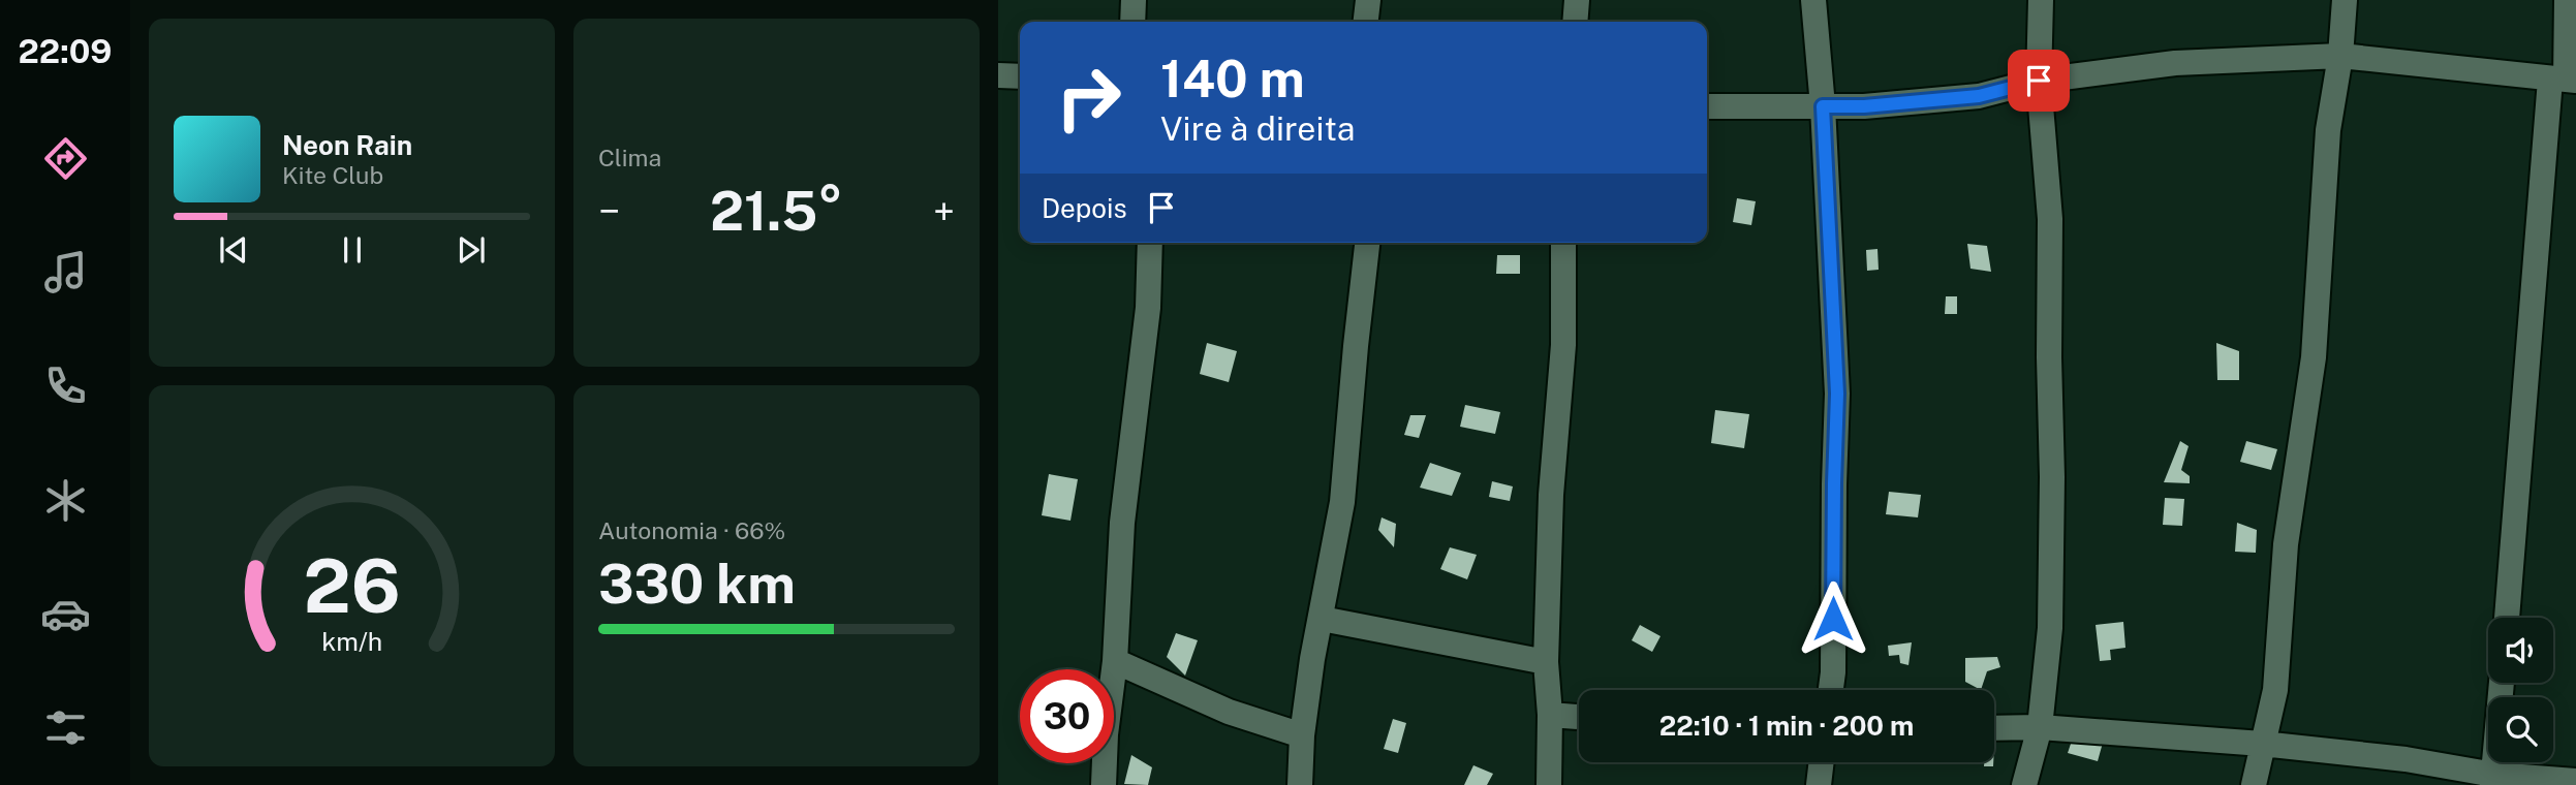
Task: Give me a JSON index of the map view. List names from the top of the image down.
{
  "page": {
    "tabs": "22:09",
    "tile": [
      "Clima",
      ["Autonomia · 66%", "330 km"]
    ],
    "turn": ["140 m", "Vire à direita"],
    "song": ["Neon Rain", "Kite Club"],
    "then": "Depois",
    "heat": ["−", "21.5°", "+"],
    "limit": "30",
    "trip": "22:10 · 1 min · 200 m",
    "gauge": ["26", "km/h"]
  }
}
